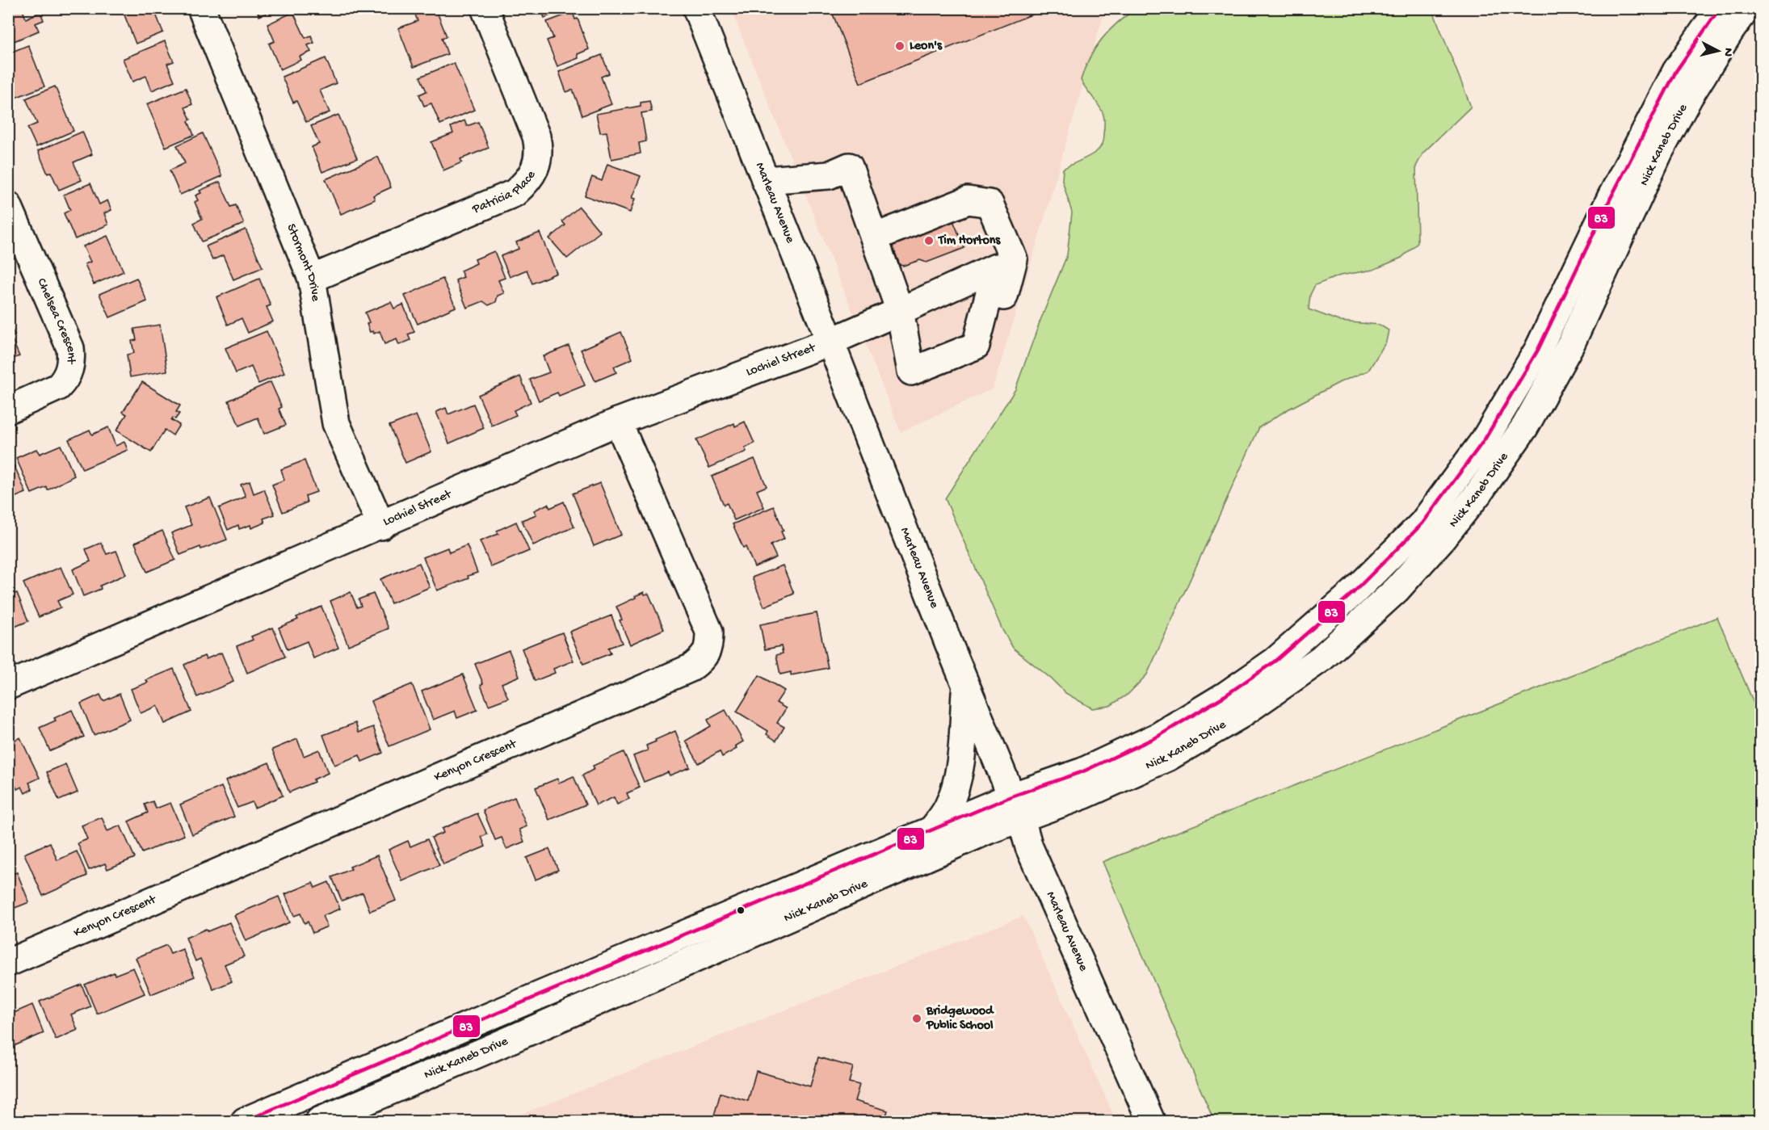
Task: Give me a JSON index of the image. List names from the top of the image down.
{
  "streets": {
    "street": [
      "Nick Kaneb Drive",
      "Patricia Place",
      "Marleau Avenue",
      "Stormont Drive",
      "Chelsea Crescent",
      "Lochiel Street",
      "Kenyon Crescent"
    ]
  },
  "crossings": [
    ["Nick Kaneb Drive", "Marleau Avenue"],
    ["Patricia Place", "Stormont Drive"],
    ["Marleau Avenue", "Lochiel Street"],
    ["Stormont Drive", "Lochiel Street"],
    ["Lochiel Street", "Kenyon Crescent"]
  ],
  "places": ["Leon's", "Tim Hortons", "Bridgewood Public School"],
  "lines": ["transit line 83"],
  "north": "right"
}
